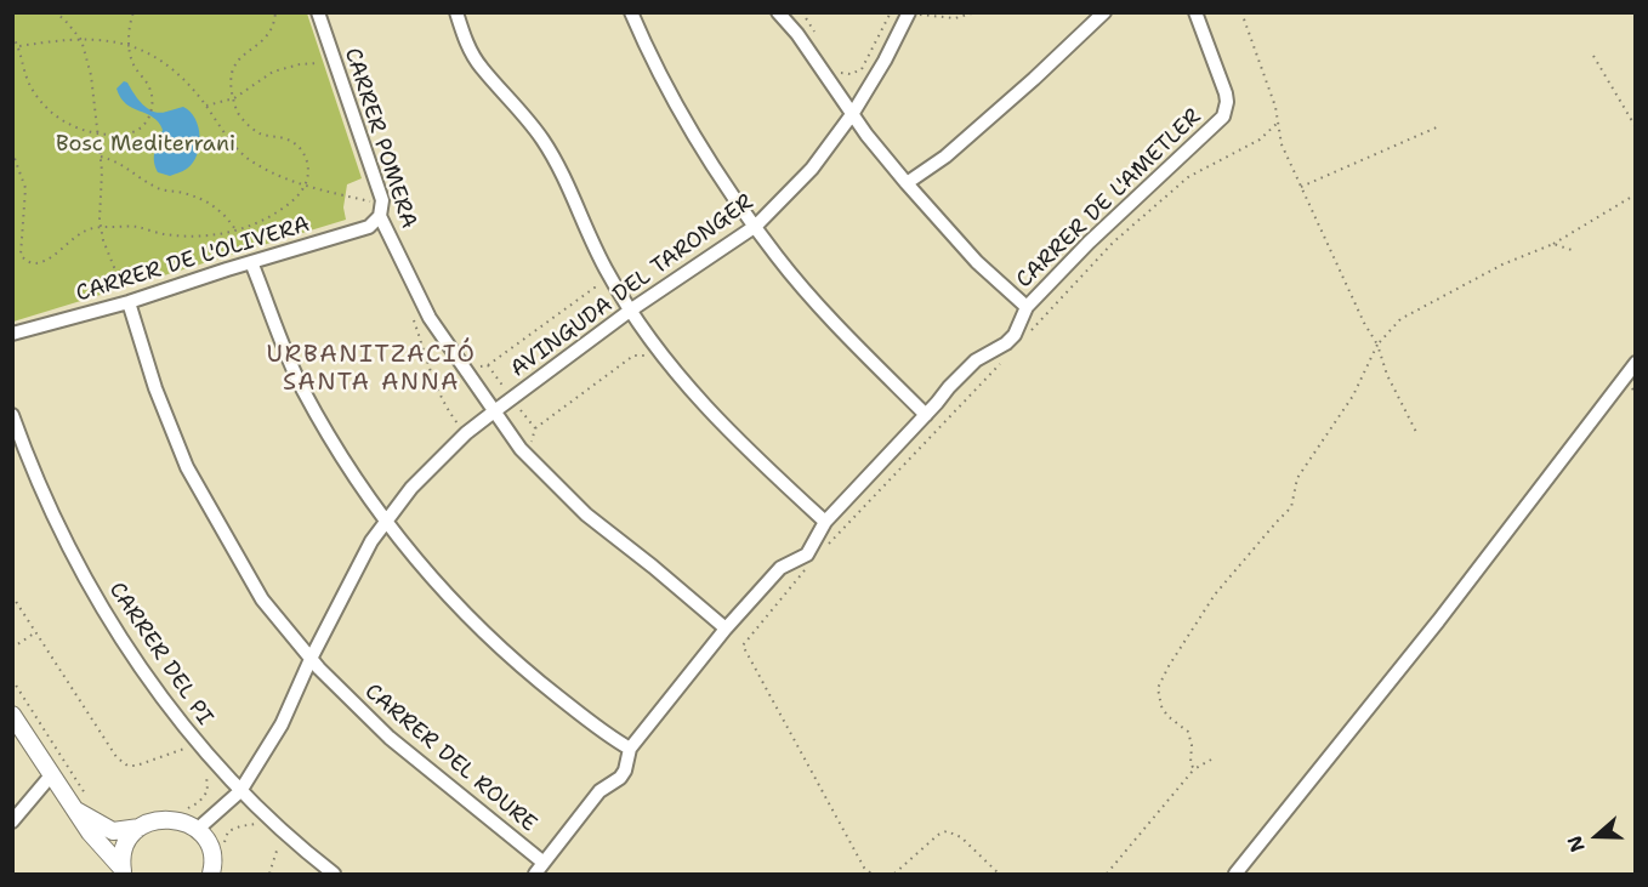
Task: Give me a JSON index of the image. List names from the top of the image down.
{
  "streets": {
    "street": [
      "CARRER POMERA",
      "CARRER DE L'AMETLER",
      "CARRER DE L'OLIVERA",
      "AVINGUDA DEL TARONGER",
      "CARRER DEL PI",
      "CARRER DEL ROURE"
    ]
  },
  "crossings": [
    ["CARRER POMERA", "CARRER DE L'AMETLER"],
    ["CARRER POMERA", "CARRER DE L'OLIVERA"],
    ["CARRER POMERA", "AVINGUDA DEL TARONGER"],
    ["CARRER DE L'AMETLER", "CARRER DEL ROURE"],
    ["CARRER DE L'OLIVERA", "CARRER DEL ROURE"],
    ["AVINGUDA DEL TARONGER", "CARRER DEL PI"],
    ["AVINGUDA DEL TARONGER", "CARRER DEL ROURE"]
  ],
  "districts": ["URBANITZACIÓ SANTA ANNA"],
  "parks": ["Bosc Mediterrani"],
  "north": "left"
}
